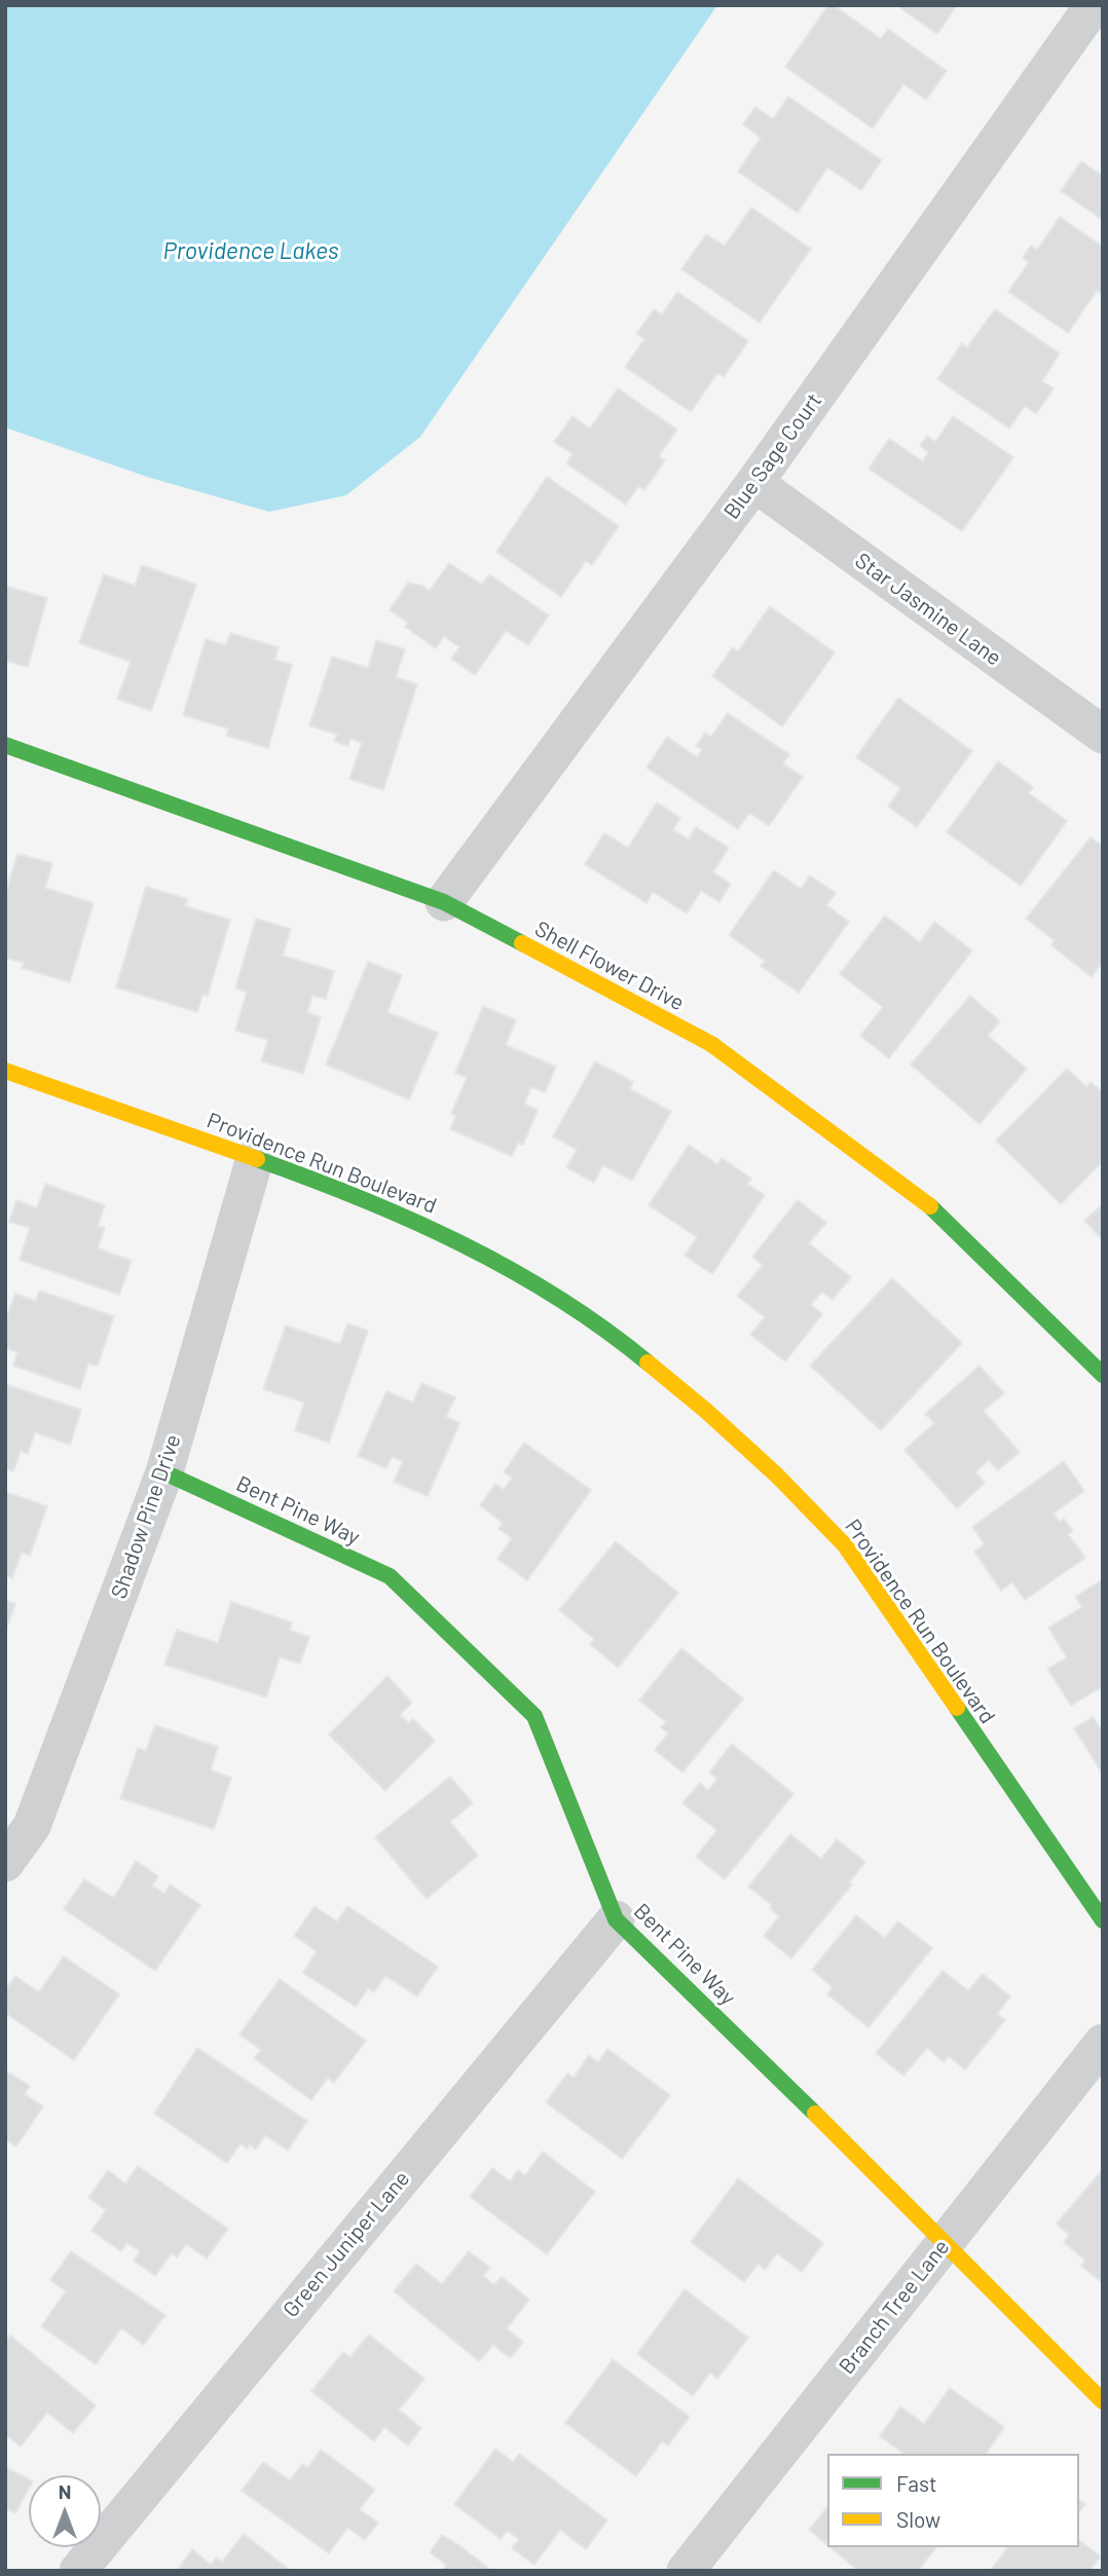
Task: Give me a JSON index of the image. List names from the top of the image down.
{
  "streets": {
    "street": [
      "Blue Sage Court",
      "Star Jasmine Lane",
      "Shell Flower Drive",
      "Providence Run Boulevard",
      "Bent Pine Way",
      "Shadow Pine Drive",
      "Green Juniper Lane",
      "Branch Tree Lane"
    ]
  },
  "crossings": [
    ["Blue Sage Court", "Star Jasmine Lane"],
    ["Blue Sage Court", "Shell Flower Drive"],
    ["Providence Run Boulevard", "Shadow Pine Drive"],
    ["Bent Pine Way", "Shadow Pine Drive"],
    ["Bent Pine Way", "Green Juniper Lane"],
    ["Bent Pine Way", "Branch Tree Lane"]
  ],
  "water": ["Providence Lakes"],
  "legend": ["Fast", "Slow"],
  "north": "top"
}
